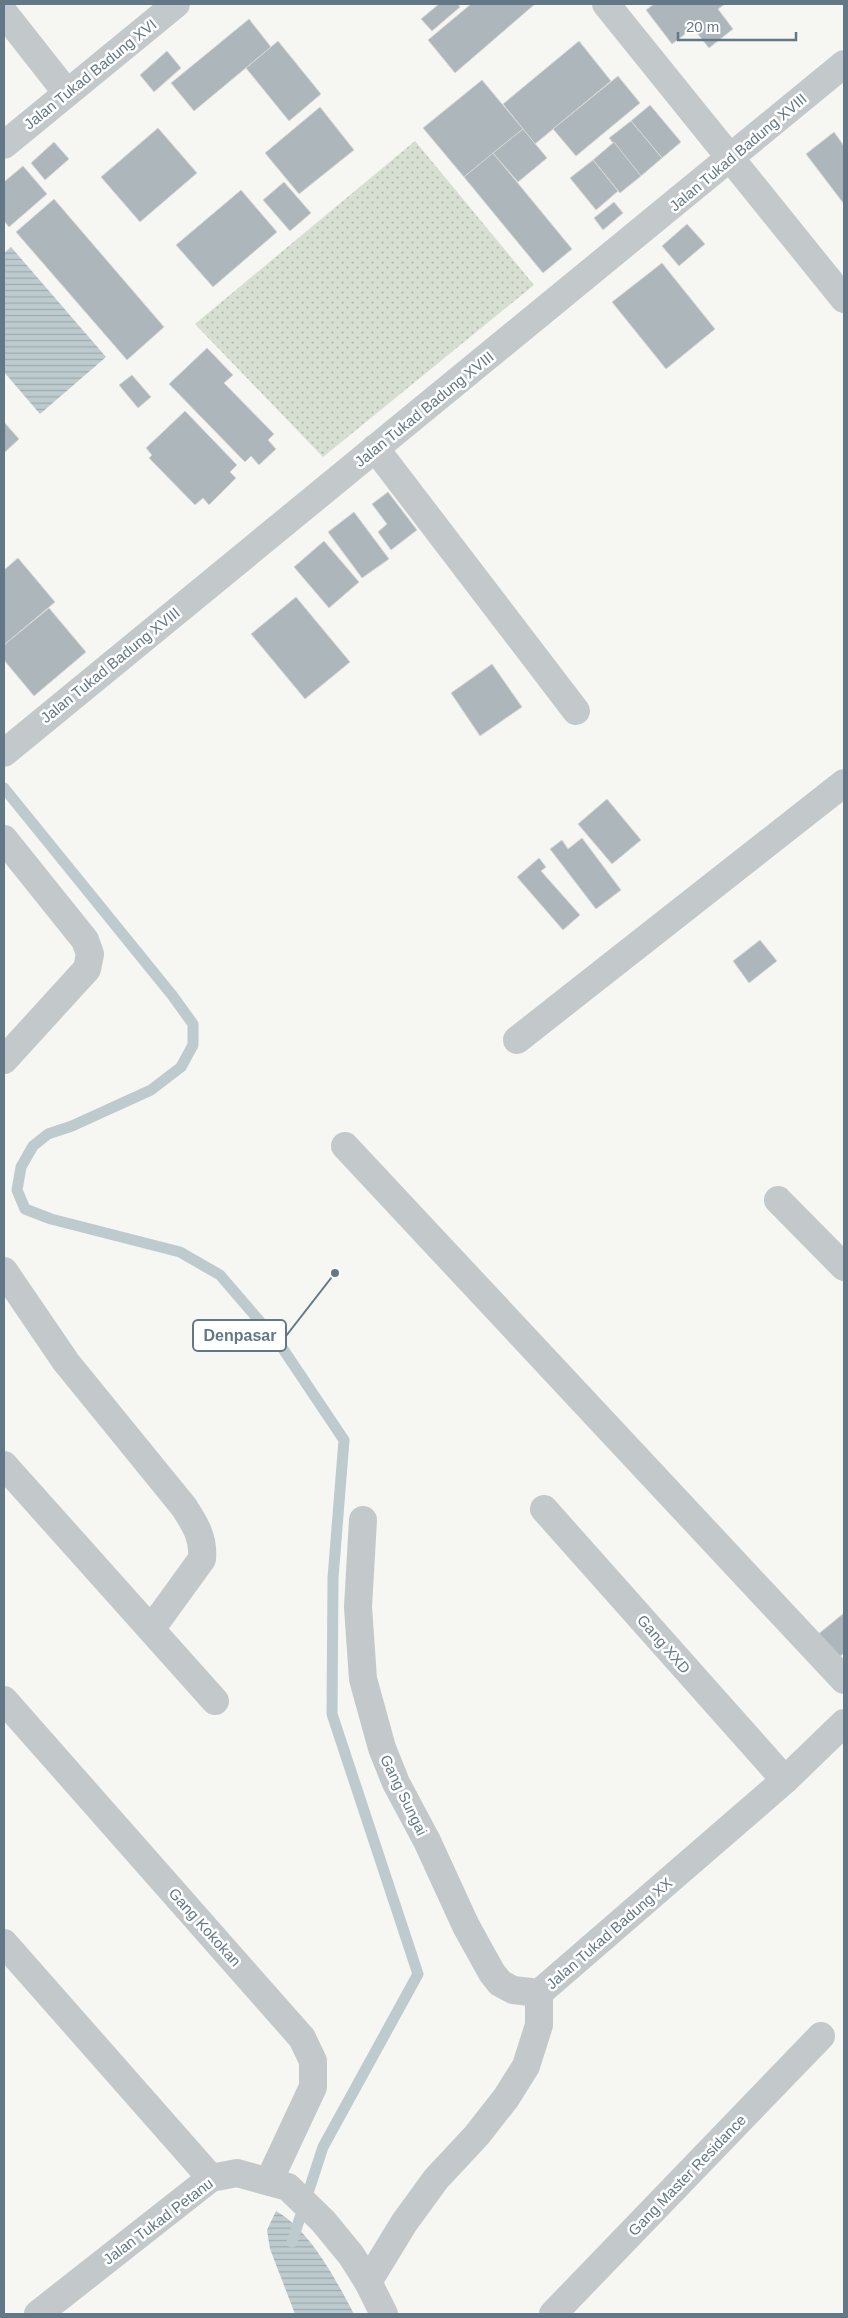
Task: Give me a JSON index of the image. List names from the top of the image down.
{
  "streets": {
    "street": [
      "Jalan Tukad Badung XVI",
      "Jalan Tukad Badung XVIII",
      "Gang XXD",
      "Gang Sungai",
      "Gang Kokokan",
      "Jalan Tukad Badung XX",
      "Gang Master Residance",
      "Jalan Tukad Petanu"
    ]
  },
  "crossings": [
    ["Gang XXD", "Jalan Tukad Badung XX"],
    ["Gang Sungai", "Jalan Tukad Badung XX"],
    ["Gang Kokokan", "Jalan Tukad Petanu"]
  ],
  "places": ["Denpasar"],
  "scale_bar": "20 m"
}
